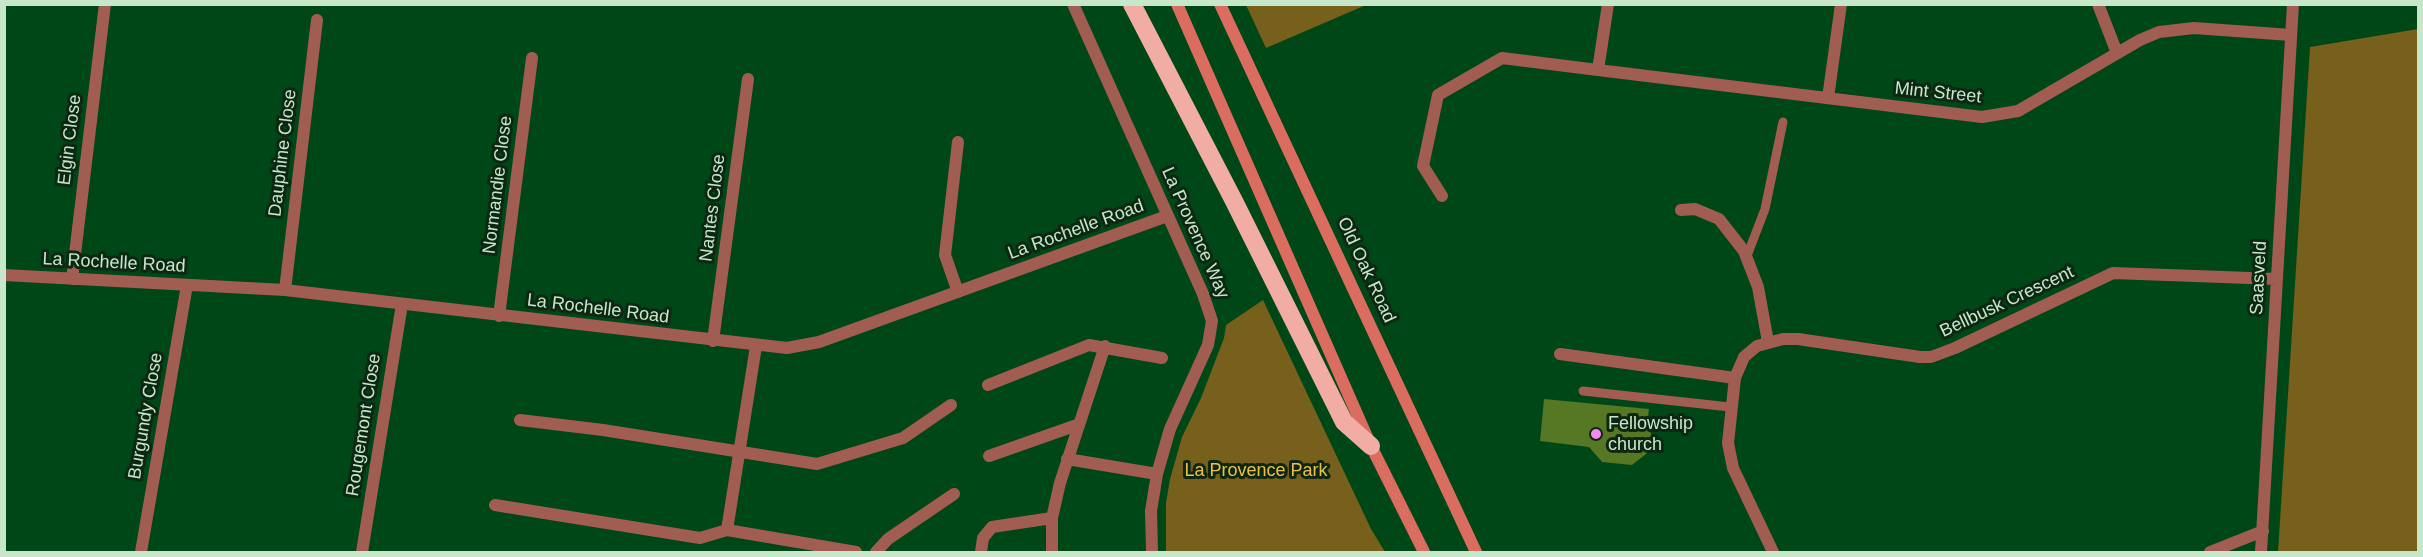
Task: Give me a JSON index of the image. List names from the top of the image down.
{
  "streets": {
    "main road": ["Old Oak Road"],
    "street": [
      "Mint Street",
      "Elgin Close",
      "Dauphine Close",
      "Normandie Close",
      "Nantes Close",
      "La Rochelle Road",
      "La Provence Way",
      "Saasveld",
      "Bellbusk Crescent",
      "Burgundy Close",
      "Rougemont Close"
    ]
  },
  "crossings": [
    ["Mint Street", "Saasveld"],
    ["Elgin Close", "La Rochelle Road"],
    ["Dauphine Close", "La Rochelle Road"],
    ["Normandie Close", "La Rochelle Road"],
    ["Nantes Close", "La Rochelle Road"],
    ["La Rochelle Road", "La Provence Way"],
    ["La Rochelle Road", "Burgundy Close"],
    ["La Rochelle Road", "Rougemont Close"],
    ["Saasveld", "Bellbusk Crescent"]
  ],
  "parks": ["La Provence Park"],
  "places": ["Fellowship church"]
}
